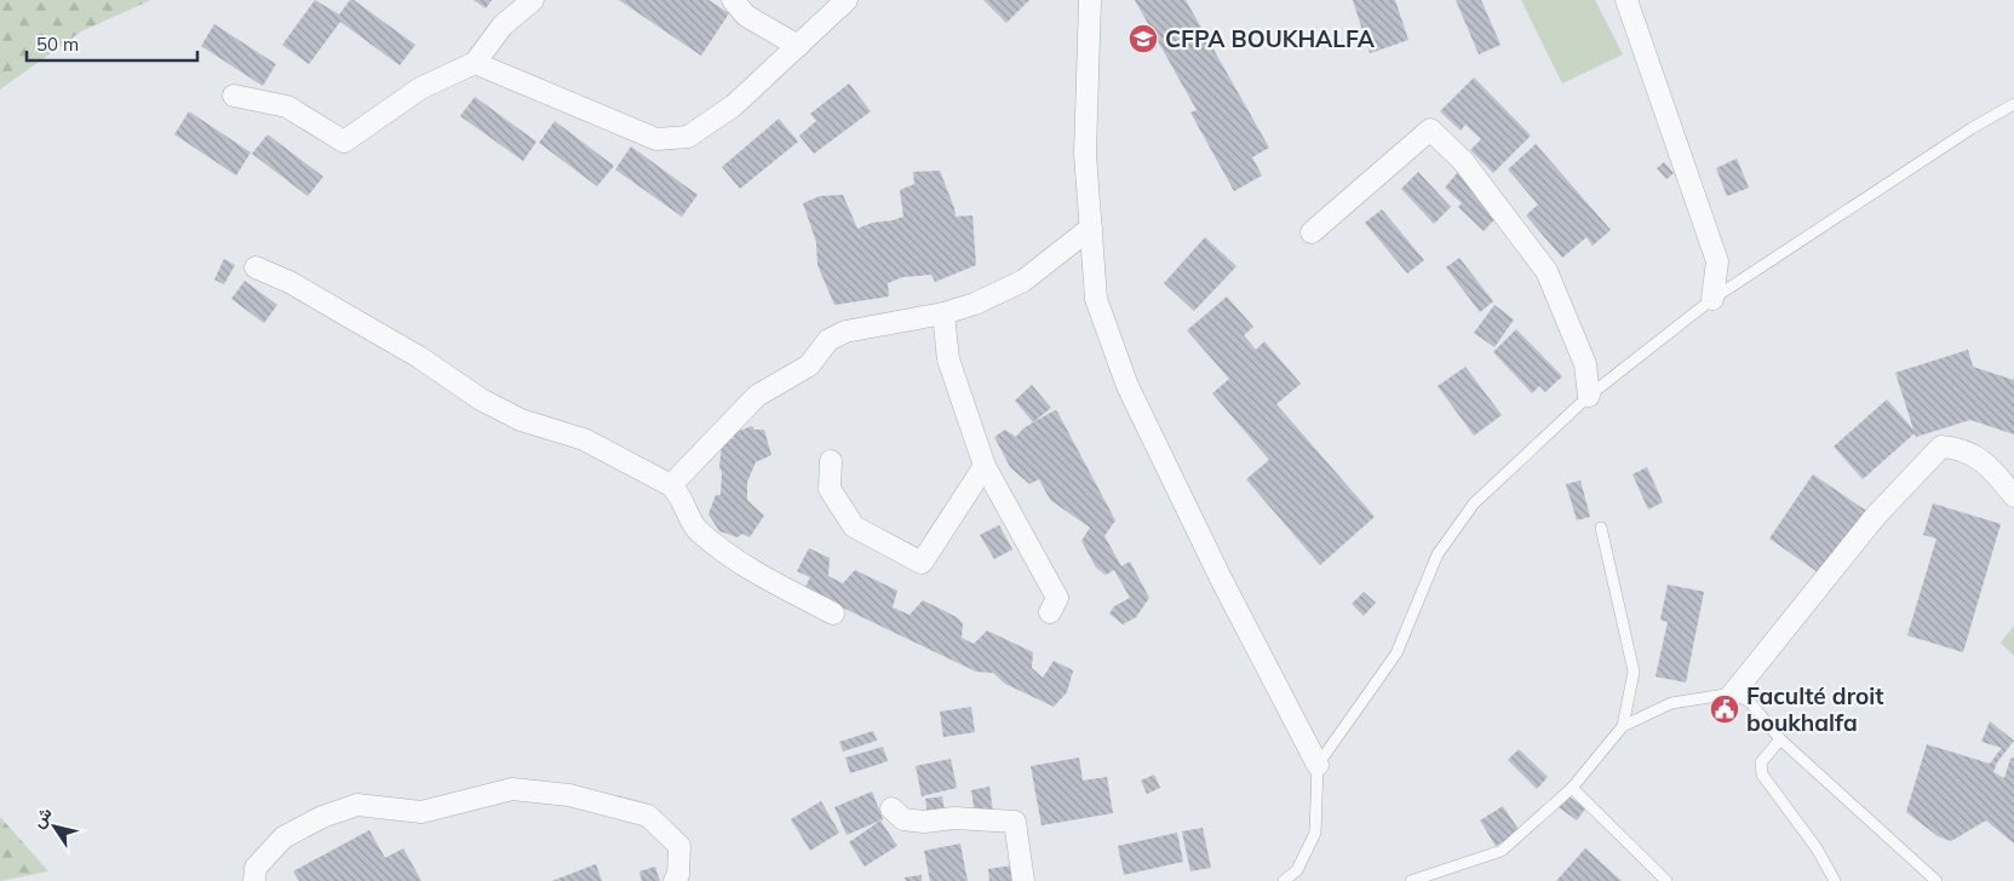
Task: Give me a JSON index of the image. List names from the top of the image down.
{
  "places": {
    "school or university": ["CFPA BOUKHALFA"],
    "public building": ["Faculté droit boukhalfa"]
  },
  "scale_bar": "50 m",
  "north": "top left"
}
